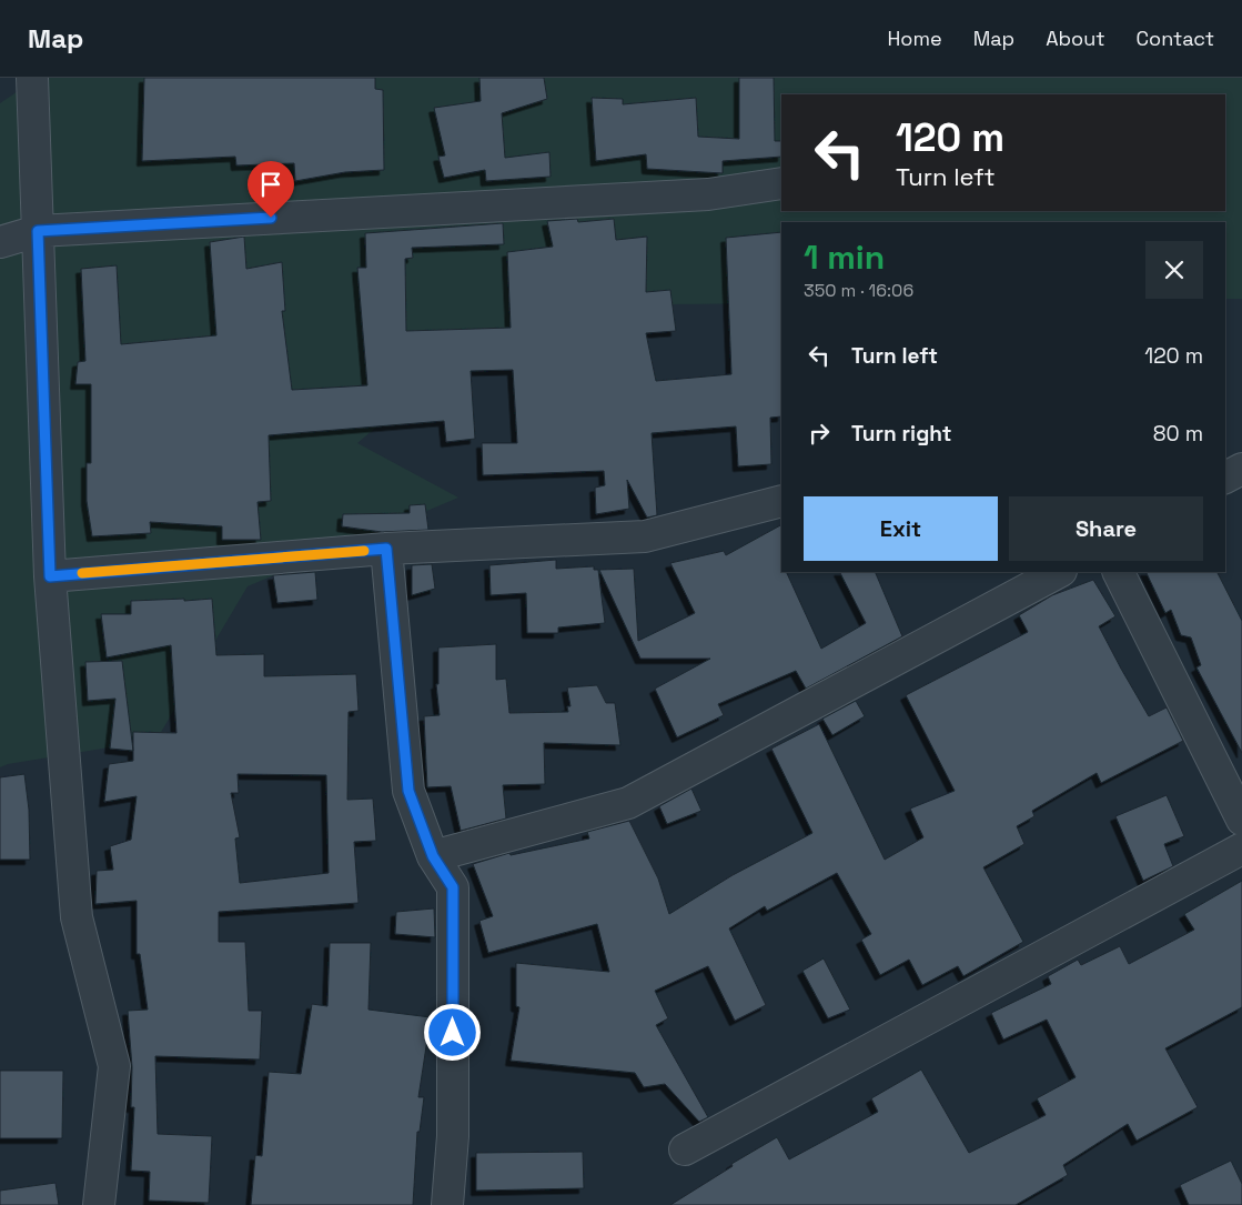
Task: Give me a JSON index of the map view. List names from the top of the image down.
{
  "page": {
    "header": "Map",
    "nav": [
      "Home",
      "Map",
      "About",
      "Contact"
    ],
    "turn": ["120 m", "Turn left"],
    "heading": ["1 min", "350 m · 16:06"],
    "list": [
      {
        "name": "Turn left",
        "value": "120 m"
      },
      {
        "name": "Turn right",
        "value": "80 m"
      }
    ],
    "buttons": ["Exit", "Share"]
  }
}
